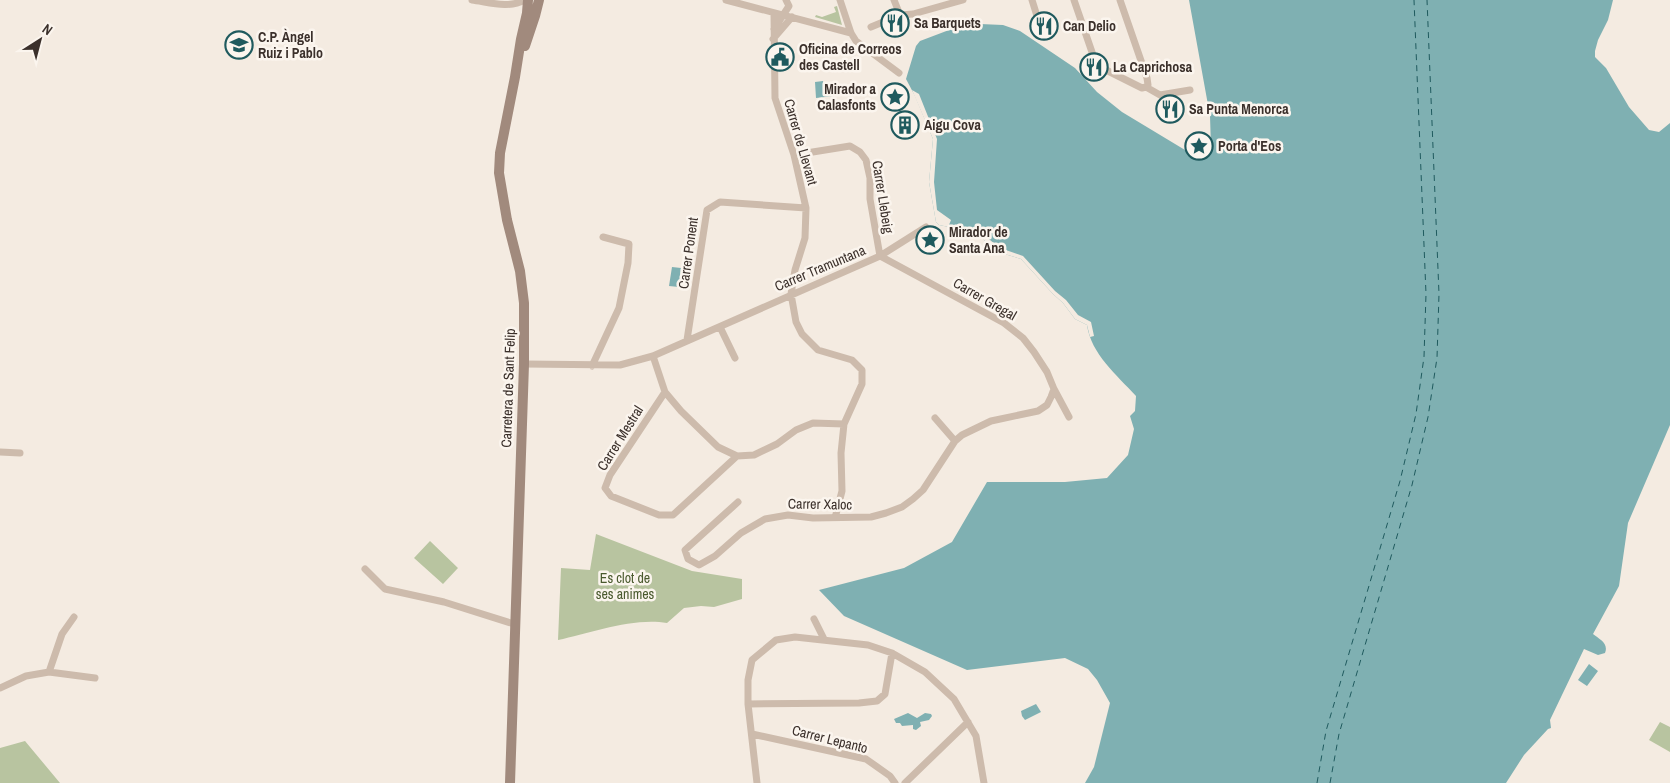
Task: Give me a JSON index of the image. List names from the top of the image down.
{
  "streets": {
    "main road": ["Carretera de Sant Felip"],
    "street": [
      "Carrer de Llevant",
      "Carrer Llebeig",
      "Carrer Ponent",
      "Carrer Tramuntana",
      "Carrer Gregal",
      "Carrer Mestral",
      "Carrer Xaloc",
      "Carrer Lepanto"
    ]
  },
  "crossings": [
    ["Carrer de Llevant", "Carrer Llebeig"],
    ["Carrer de Llevant", "Carrer Ponent"],
    ["Carrer de Llevant", "Carrer Tramuntana"],
    ["Carrer de Llevant", "Carrer Xaloc"],
    ["Carrer Llebeig", "Carrer Tramuntana"],
    ["Carrer Llebeig", "Carrer Gregal"],
    ["Carrer Ponent", "Carrer Tramuntana"],
    ["Carrer Tramuntana", "Carrer Gregal"],
    ["Carrer Tramuntana", "Carretera de Sant Felip"],
    ["Carrer Gregal", "Carrer Xaloc"]
  ],
  "parks": ["Es clot de ses animes"],
  "places": {
    "restaurant": [
      "Sa Barquets",
      "Can Delio",
      "La Caprichosa",
      "Sa Punta Menorca"
    ],
    "school or university": ["C.P. Àngel Ruiz i Pablo"],
    "public building": ["Oficina de Correos des Castell"],
    "place": ["Mirador a Calasfonts", "Porta d'Eos", "Mirador de Santa Ana"],
    "building": ["Aigu Cova"]
  },
  "north": "top right"
}
